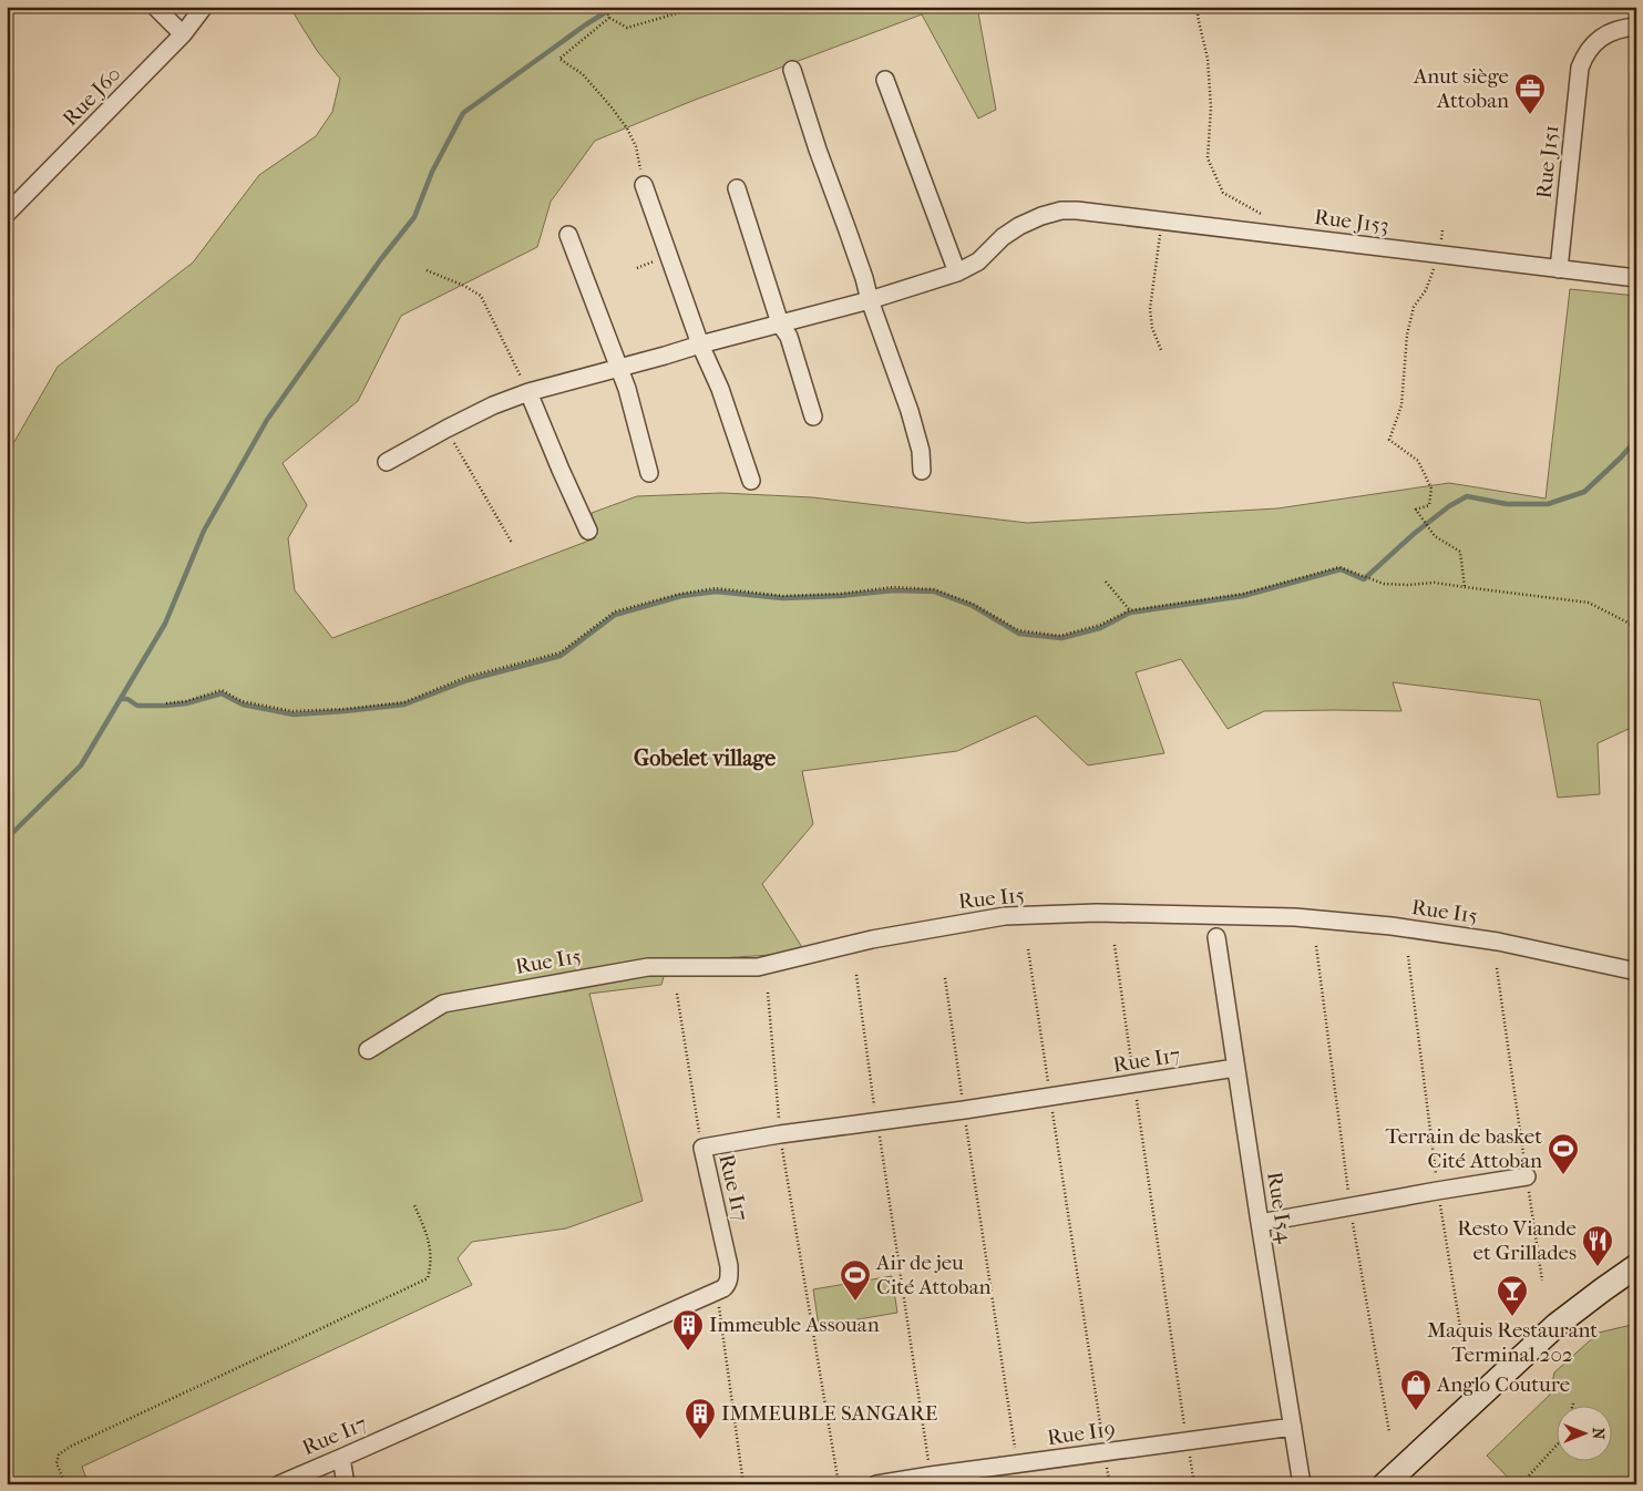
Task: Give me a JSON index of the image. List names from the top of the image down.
{
  "streets": {
    "street": [
      "Rue J60",
      "Rue J151",
      "Rue J153",
      "Rue I15",
      "Rue I17",
      "Rue I54",
      "Rue I19"
    ]
  },
  "crossings": [
    ["Rue J151", "Rue J153"],
    ["Rue I17", "Rue I54"],
    ["Rue I54", "Rue I19"]
  ],
  "districts": ["Gobelet village"],
  "places": {
    "office": ["Anut siège Attoban"],
    "sports": ["Terrain de basket Cité Attoban", "Air de jeu Cité Attoban"],
    "restaurant": ["Resto Viande et Grillades"],
    "bar": ["Maquis Restaurant Terminal 202"],
    "building": ["Immeuble Assouan", "IMMEUBLE SANGARE"],
    "shop": ["Anglo Couture"]
  },
  "north": "right"
}
